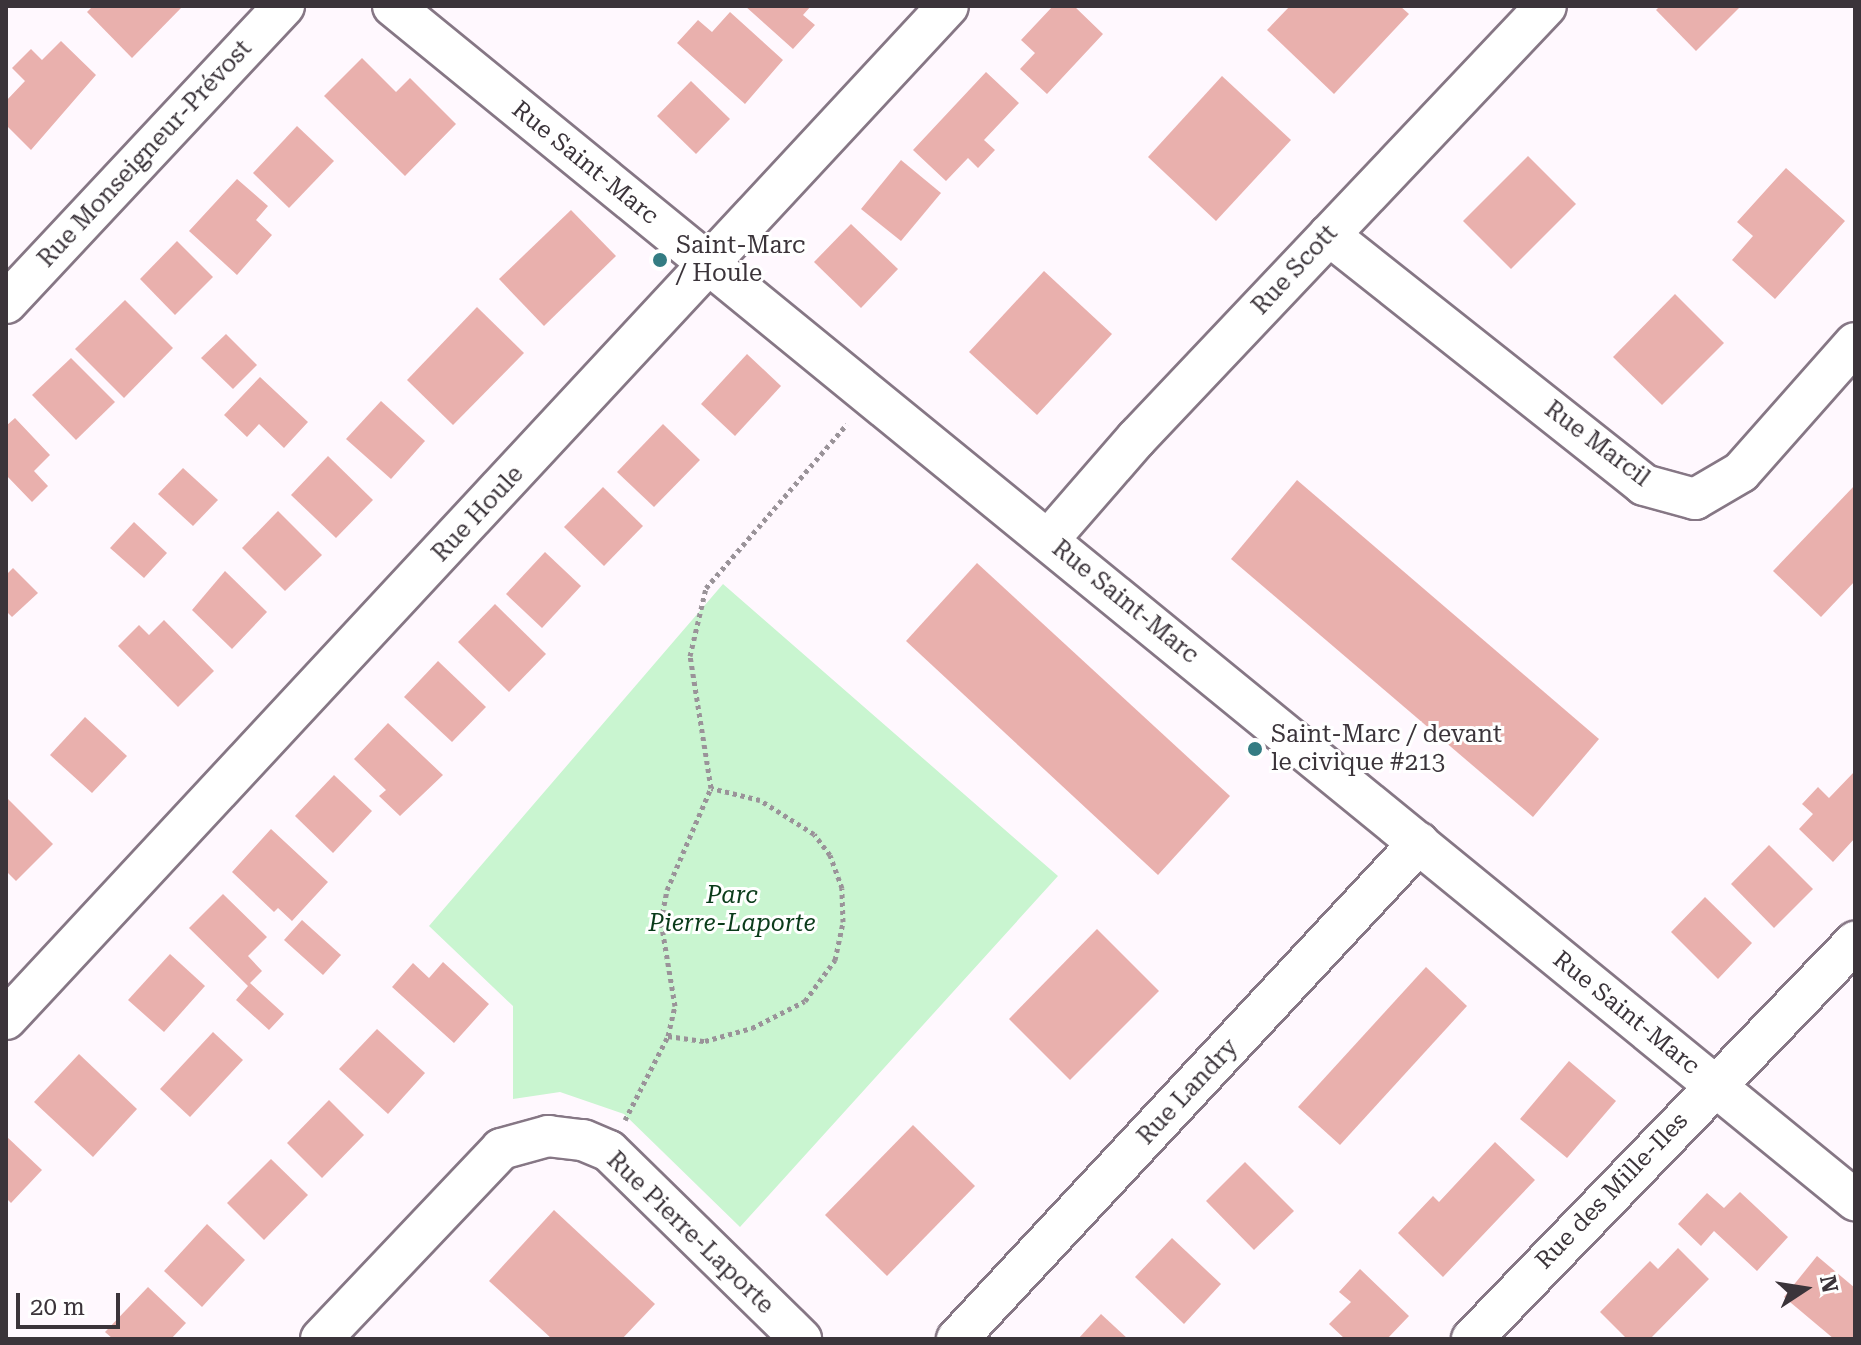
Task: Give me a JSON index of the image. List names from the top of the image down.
{
  "streets": {
    "street": [
      "Rue Monseigneur-Prévost",
      "Rue Saint-Marc",
      "Rue Scott",
      "Rue Marcil",
      "Rue Houle",
      "Rue Landry",
      "Rue des Mille-Iles",
      "Rue Pierre-Laporte"
    ]
  },
  "crossings": [
    ["Rue Saint-Marc", "Rue Scott"],
    ["Rue Saint-Marc", "Rue Houle"],
    ["Rue Saint-Marc", "Rue Landry"],
    ["Rue Saint-Marc", "Rue des Mille-Iles"],
    ["Rue Scott", "Rue Marcil"]
  ],
  "parks": ["Parc Pierre-Laporte"],
  "places": ["Saint-Marc / Houle", "Saint-Marc / devant le civique #213"],
  "scale_bar": "20 m",
  "north": "right"
}
